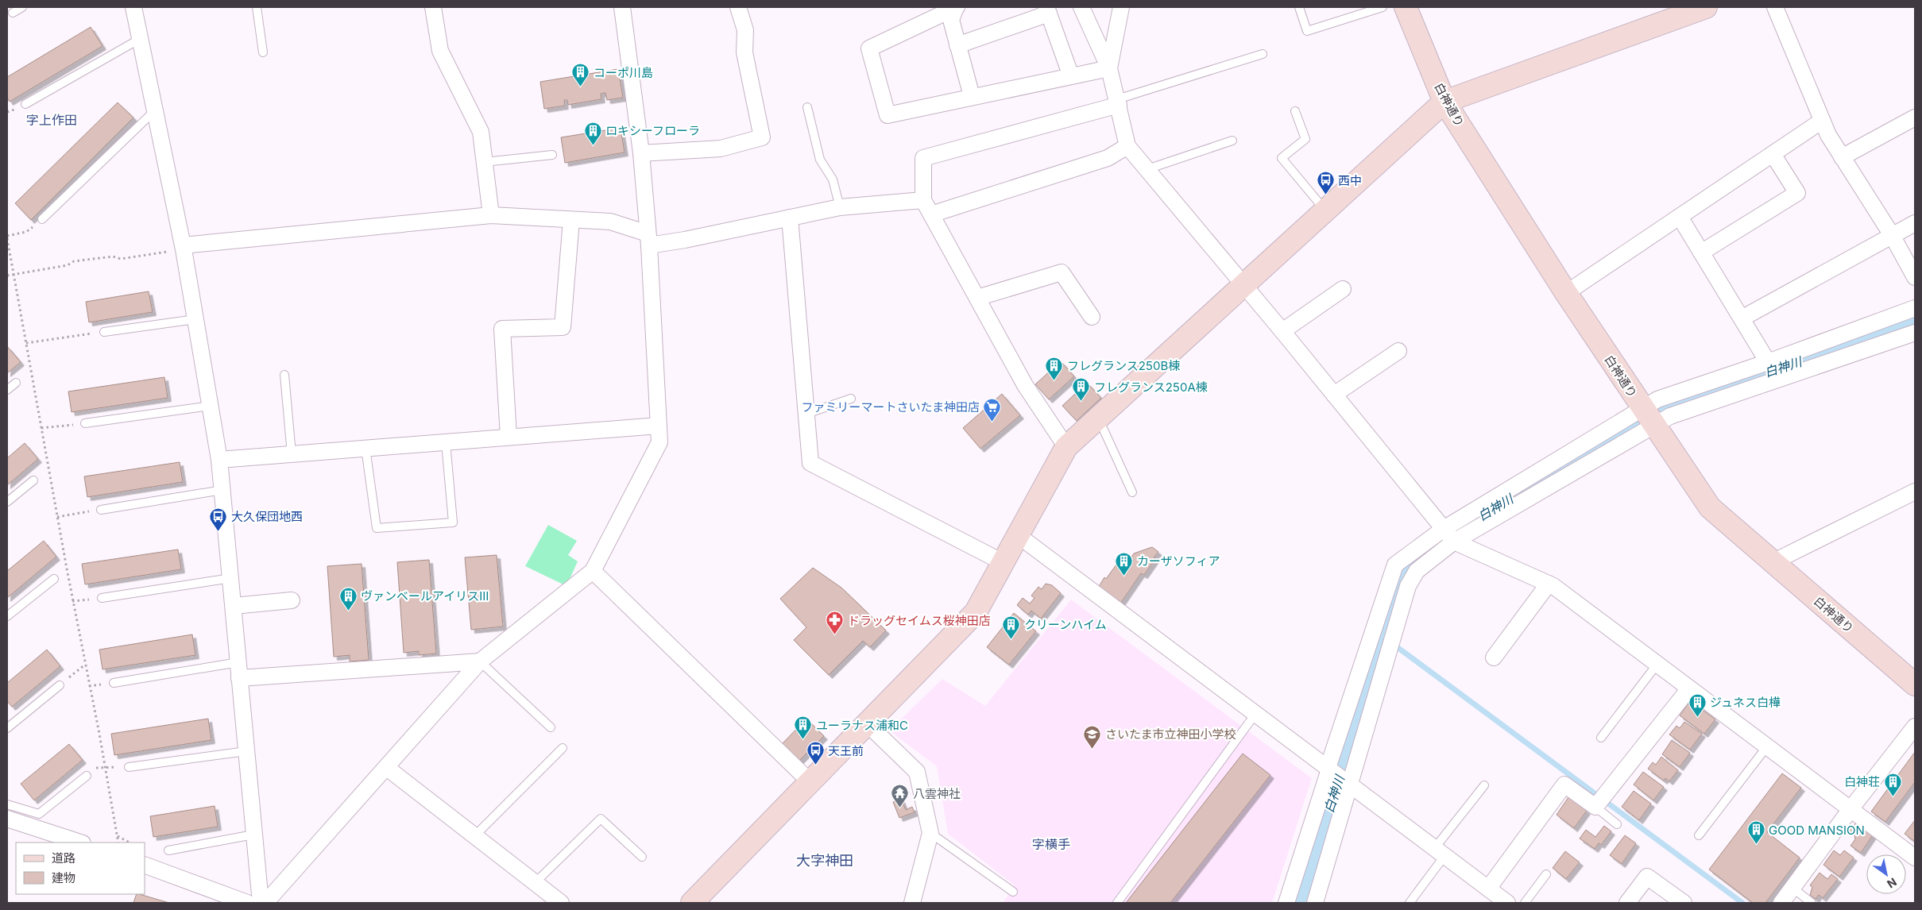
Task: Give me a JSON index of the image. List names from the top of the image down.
{
  "streets": {
    "street": ["白神通り"]
  },
  "districts": ["字上作田", "字横手", "大字神田"],
  "water": ["白神川"],
  "places": {
    "building": [
      "コーポ川島",
      "ロキシーフローラ",
      "フレグランス250B棟",
      "フレグランス250A棟",
      "カーザソフィア",
      "ヴァンベールアイリスⅢ",
      "クリーンハイム",
      "ジュネス白樺",
      "ユーラナス浦和C",
      "白神荘",
      "GOOD MANSION"
    ],
    "bus stop": ["西中", "大久保団地西", "天王前"],
    "supermarket": ["ファミリーマートさいたま神田店"],
    "pharmacy": ["ドラッグセイムス桜神田店"],
    "school or university": ["さいたま市立神田小学校"],
    "temple": ["八雲神社"]
  },
  "legend": ["道路", "建物"],
  "north": "bottom right"
}
